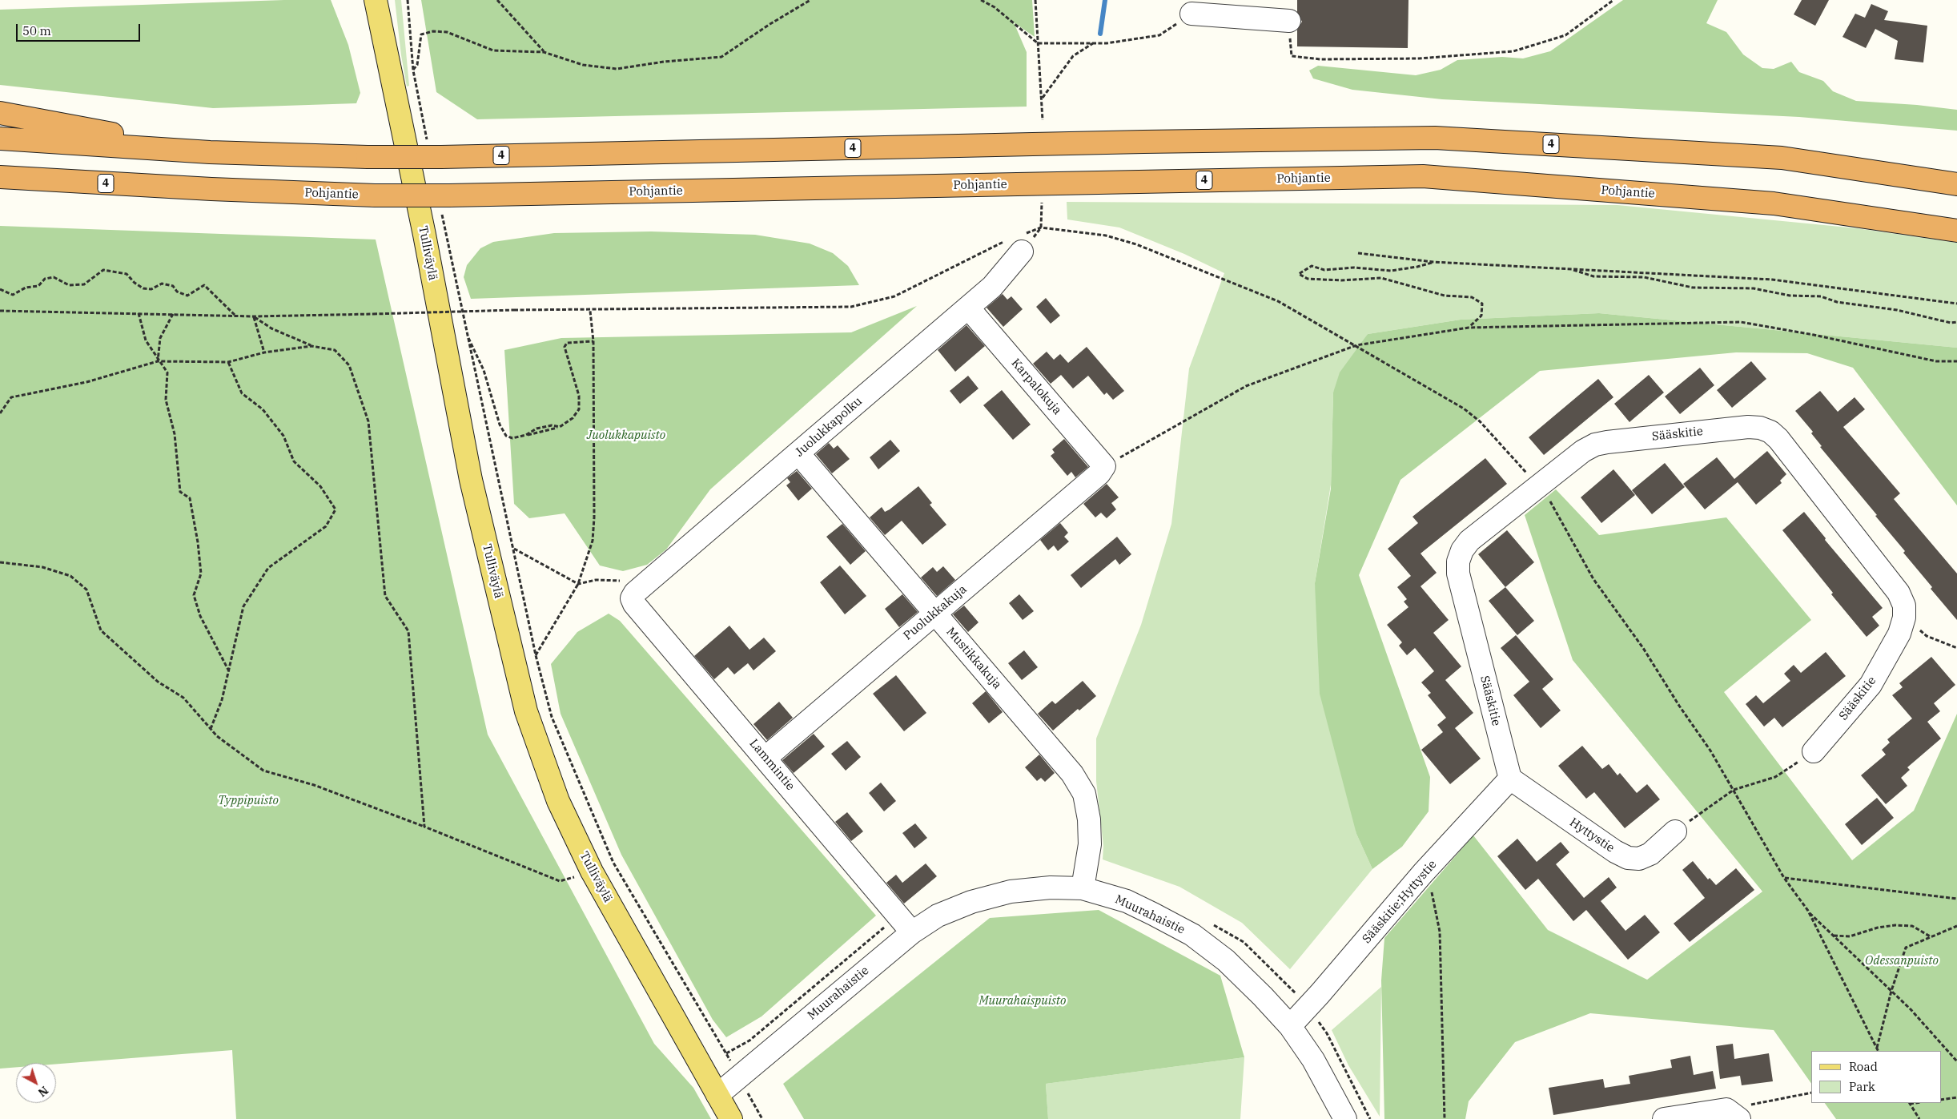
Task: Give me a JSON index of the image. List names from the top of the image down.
{
  "streets": {
    "highway": ["4", "Pohjantie"],
    "main road": ["Tulliväylä"],
    "street": [
      "Karpalokuja",
      "Juolukkapolku",
      "Sääskitie",
      "Puolukkakuja",
      "Mustikkakuja",
      "Lammintie",
      "Hyttystie",
      "Sääskitie;Hyttystie",
      "Muurahaistie"
    ]
  },
  "crossings": [
    ["Tulliväylä", "Muurahaistie"],
    ["Karpalokuja", "Juolukkapolku"],
    ["Karpalokuja", "Puolukkakuja"],
    ["Juolukkapolku", "Mustikkakuja"],
    ["Juolukkapolku", "Lammintie"],
    ["Sääskitie", "Hyttystie"],
    ["Sääskitie", "Sääskitie;Hyttystie"],
    ["Puolukkakuja", "Mustikkakuja"],
    ["Puolukkakuja", "Lammintie"],
    ["Mustikkakuja", "Muurahaistie"],
    ["Lammintie", "Muurahaistie"],
    ["Hyttystie", "Sääskitie;Hyttystie"],
    ["Sääskitie;Hyttystie", "Muurahaistie"]
  ],
  "parks": [
    "Juolukkapuisto",
    "Typpipuisto",
    "Odessanpuisto",
    "Muurahaispuisto"
  ],
  "legend": ["Road", "Park"],
  "scale_bar": "50 m",
  "north": "bottom right"
}
